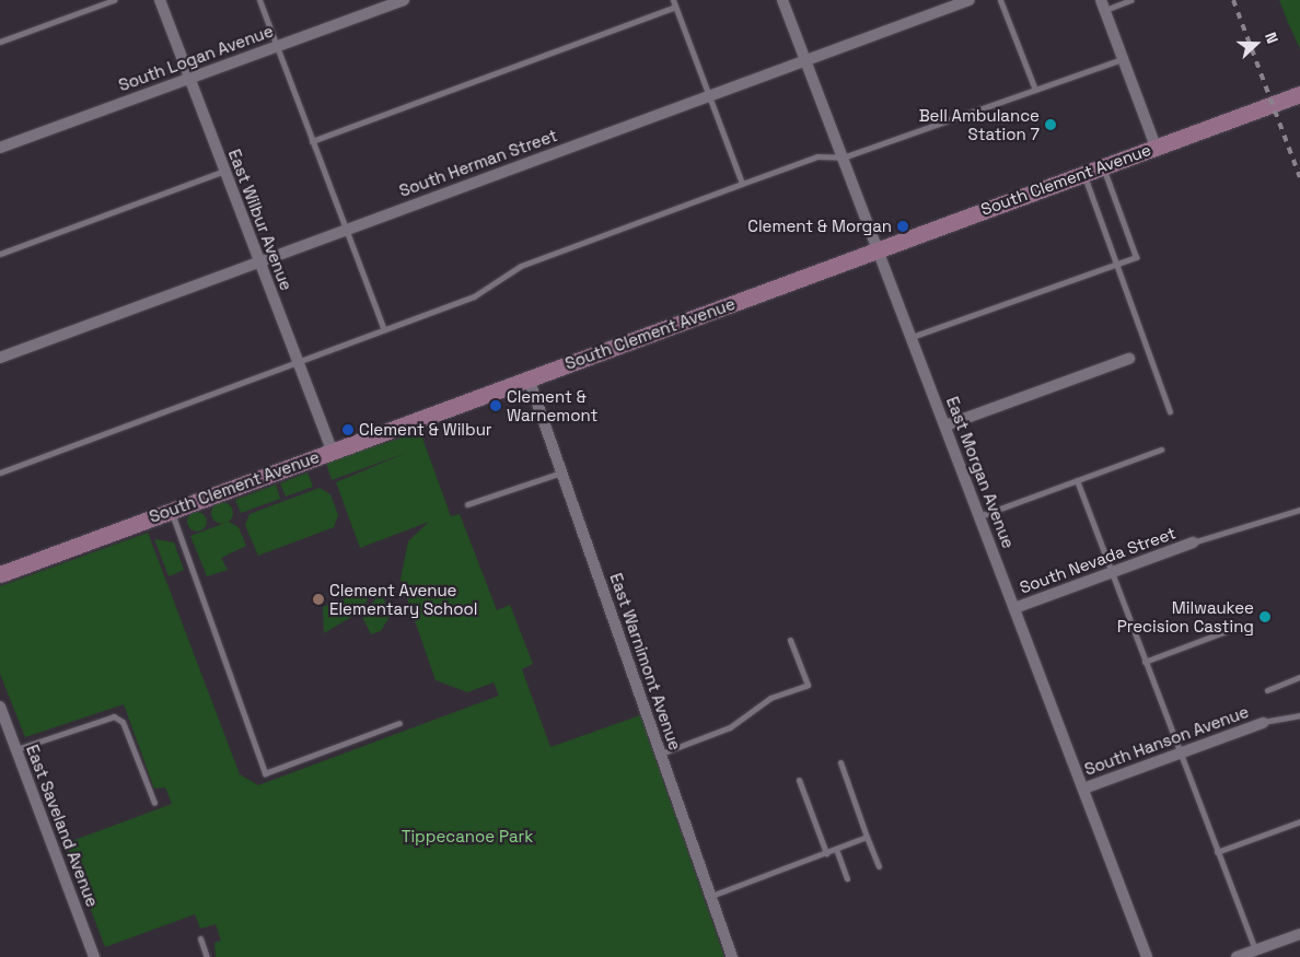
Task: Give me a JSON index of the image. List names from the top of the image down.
{
  "streets": {
    "street": [
      "South Logan Avenue",
      "South Herman Street",
      "South Clement Avenue",
      "East Wilbur Avenue",
      "East Morgan Avenue",
      "South Nevada Street",
      "East Warnimont Avenue",
      "South Hanson Avenue",
      "East Saveland Avenue"
    ]
  },
  "crossings": [
    ["South Logan Avenue", "East Wilbur Avenue"],
    ["South Herman Street", "East Wilbur Avenue"],
    ["South Herman Street", "East Morgan Avenue"],
    ["South Clement Avenue", "East Wilbur Avenue"],
    ["South Clement Avenue", "East Morgan Avenue"],
    ["South Clement Avenue", "East Warnimont Avenue"],
    ["East Morgan Avenue", "South Nevada Street"],
    ["East Morgan Avenue", "South Hanson Avenue"]
  ],
  "parks": ["Tippecanoe Park"],
  "places": [
    "Bell Ambulance Station 7",
    "Clement & Morgan",
    "Clement & Warnemont",
    "Clement & Wilbur",
    "Clement Avenue Elementary School",
    "Milwaukee Precision Casting"
  ],
  "north": "right"
}
